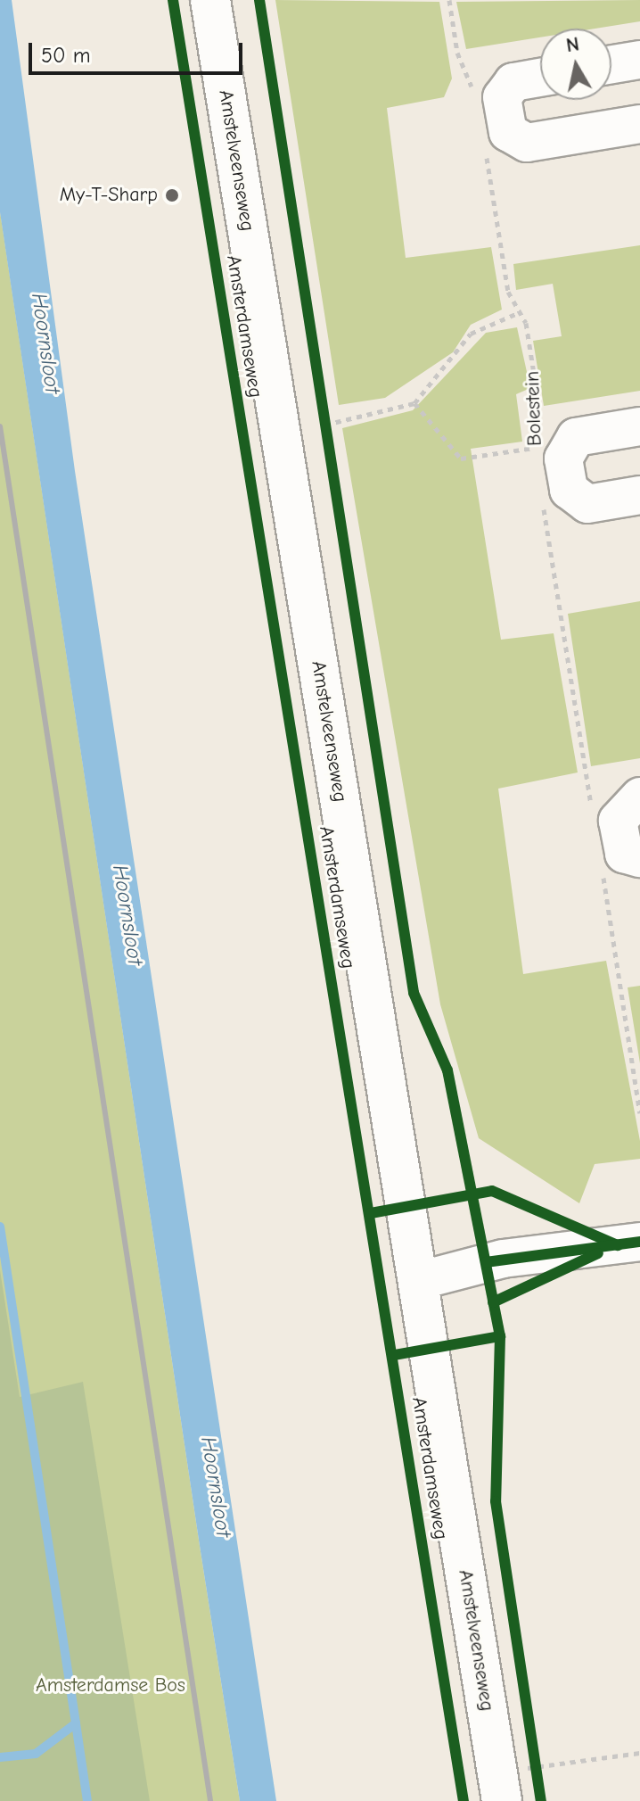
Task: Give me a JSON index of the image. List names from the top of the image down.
{
  "streets": {
    "main road": ["Amstelveenseweg"],
    "street": ["Bolestein"],
    "cycle path": ["Amsterdamseweg"]
  },
  "water": ["Hoornsloot"],
  "parks": ["Amsterdamse Bos"],
  "places": ["My-T-Sharp"],
  "scale_bar": "50 m",
  "north": "top"
}
